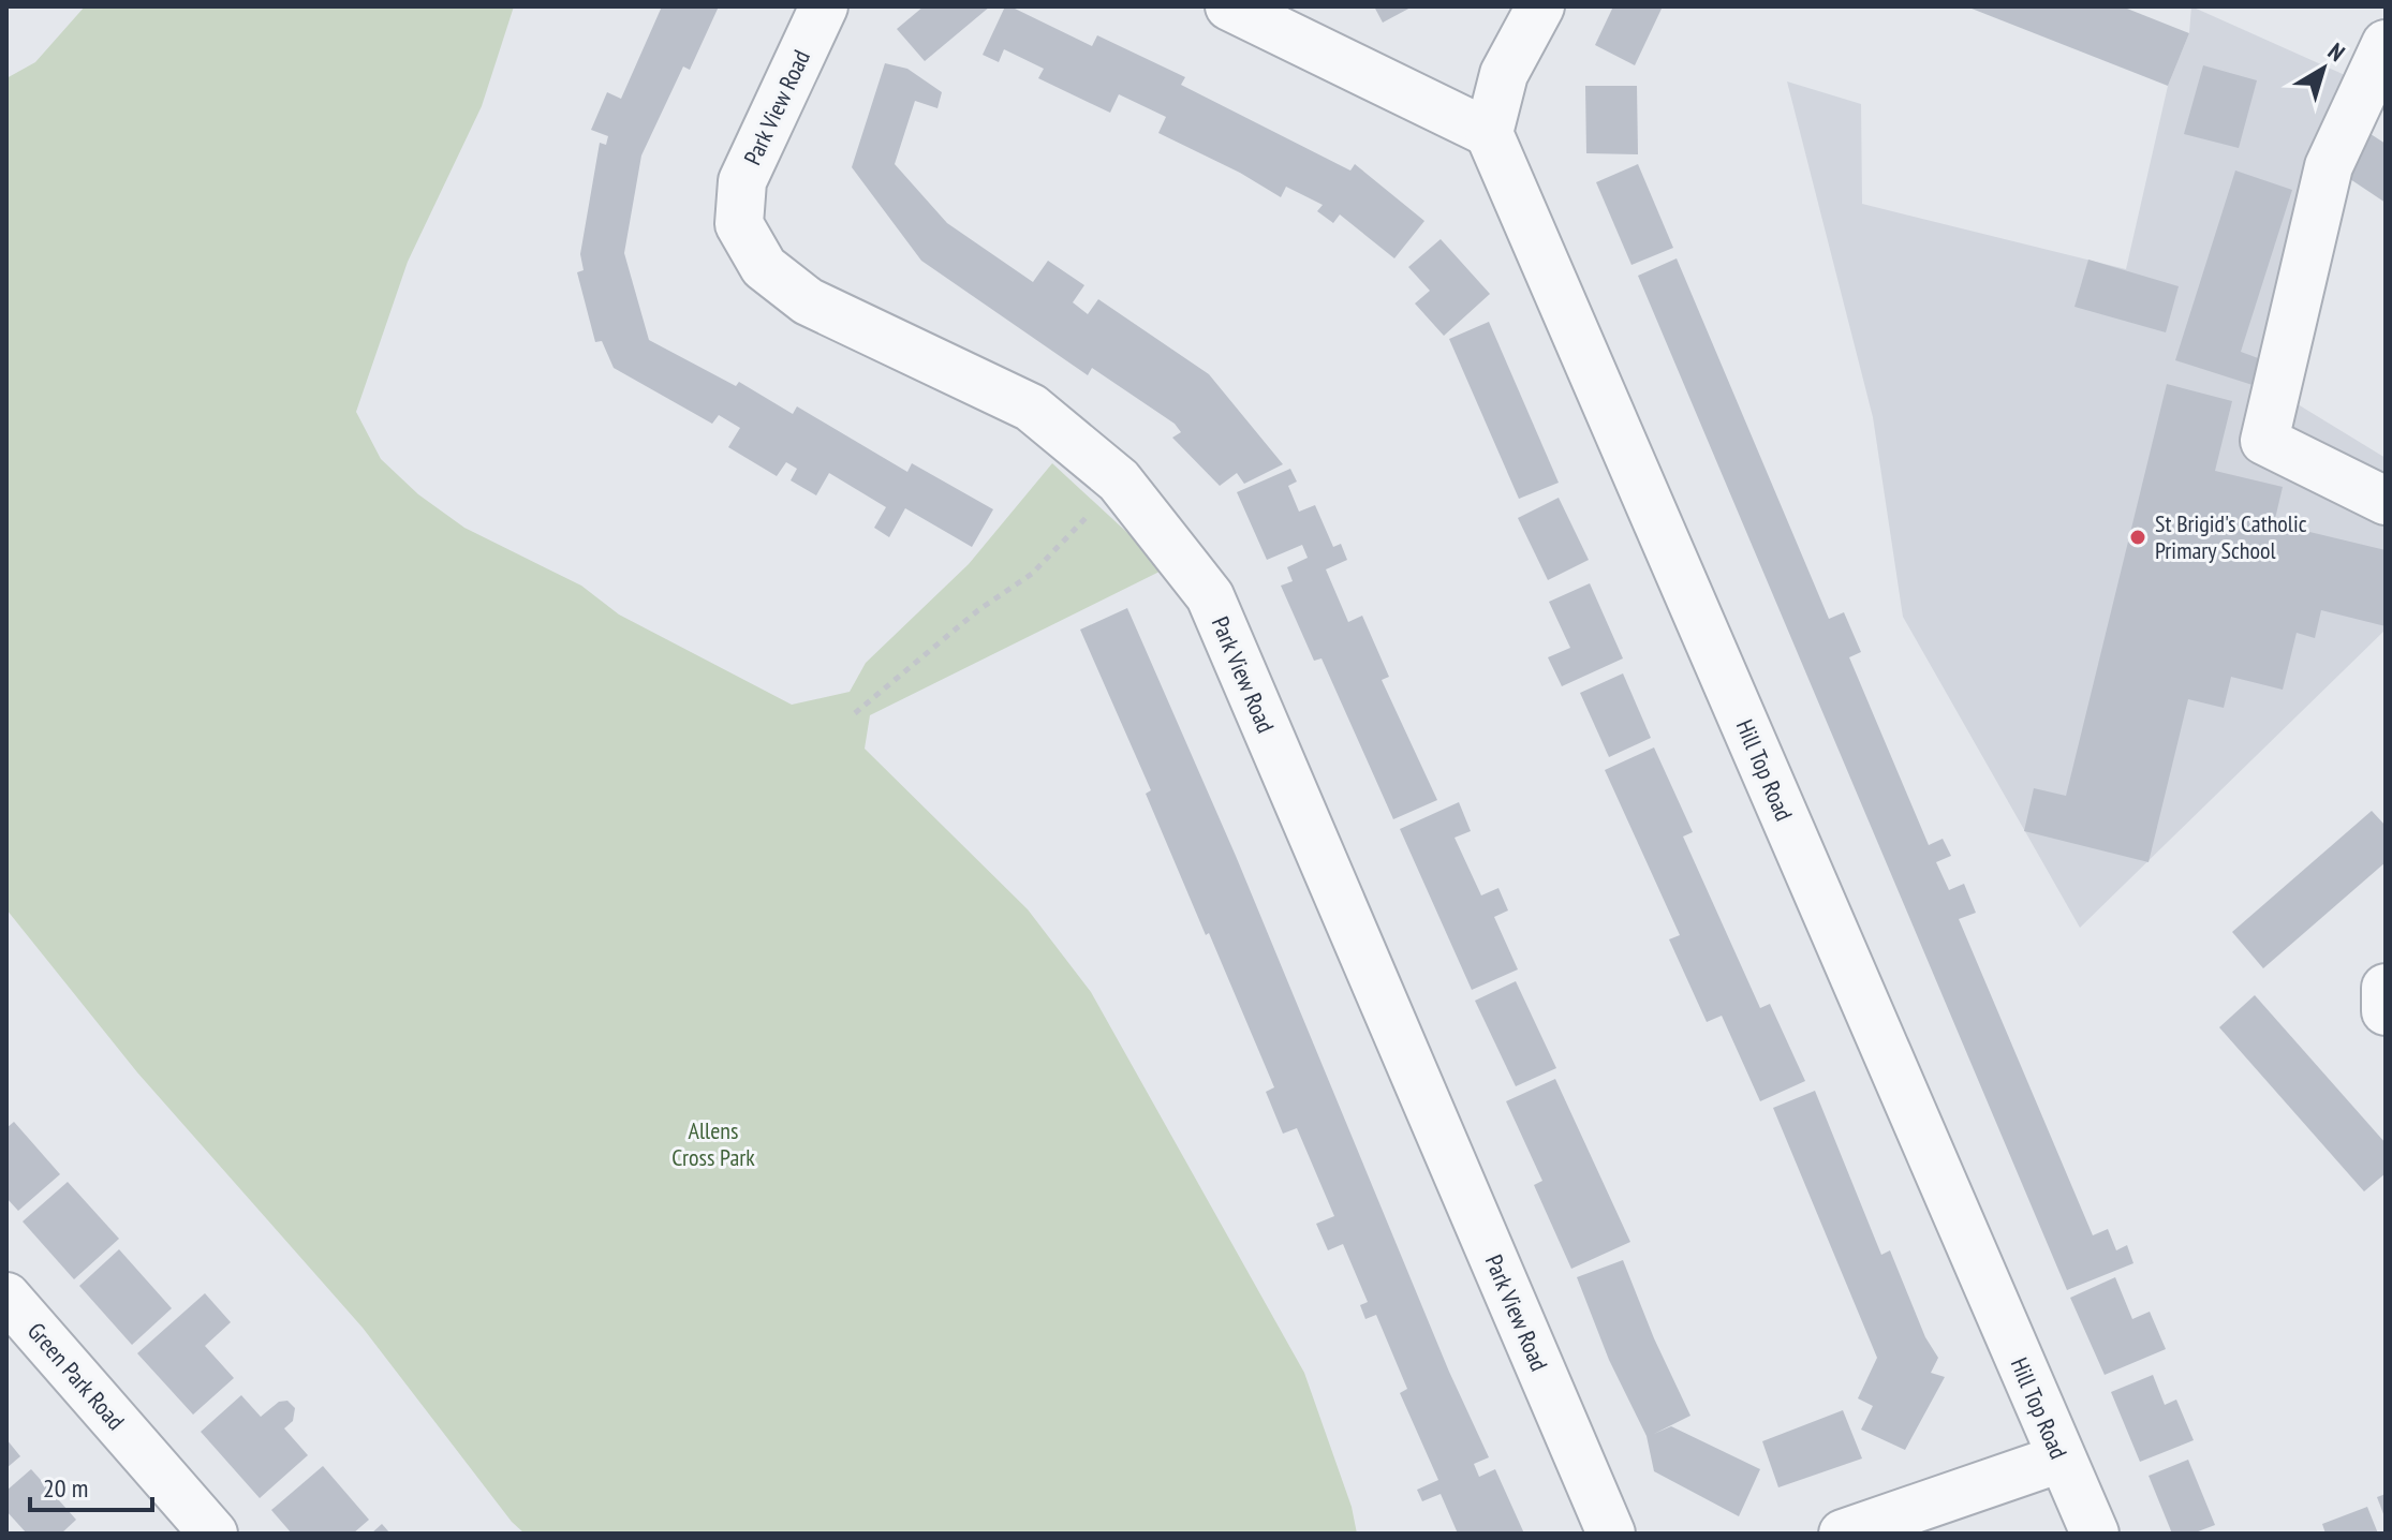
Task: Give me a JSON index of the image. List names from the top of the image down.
{
  "streets": {
    "street": ["Park View Road", "Hill Top Road", "Green Park Road"]
  },
  "parks": ["Allens Cross Park"],
  "places": ["St Brigid's Catholic Primary School"],
  "scale_bar": "20 m",
  "north": "top right"
}
